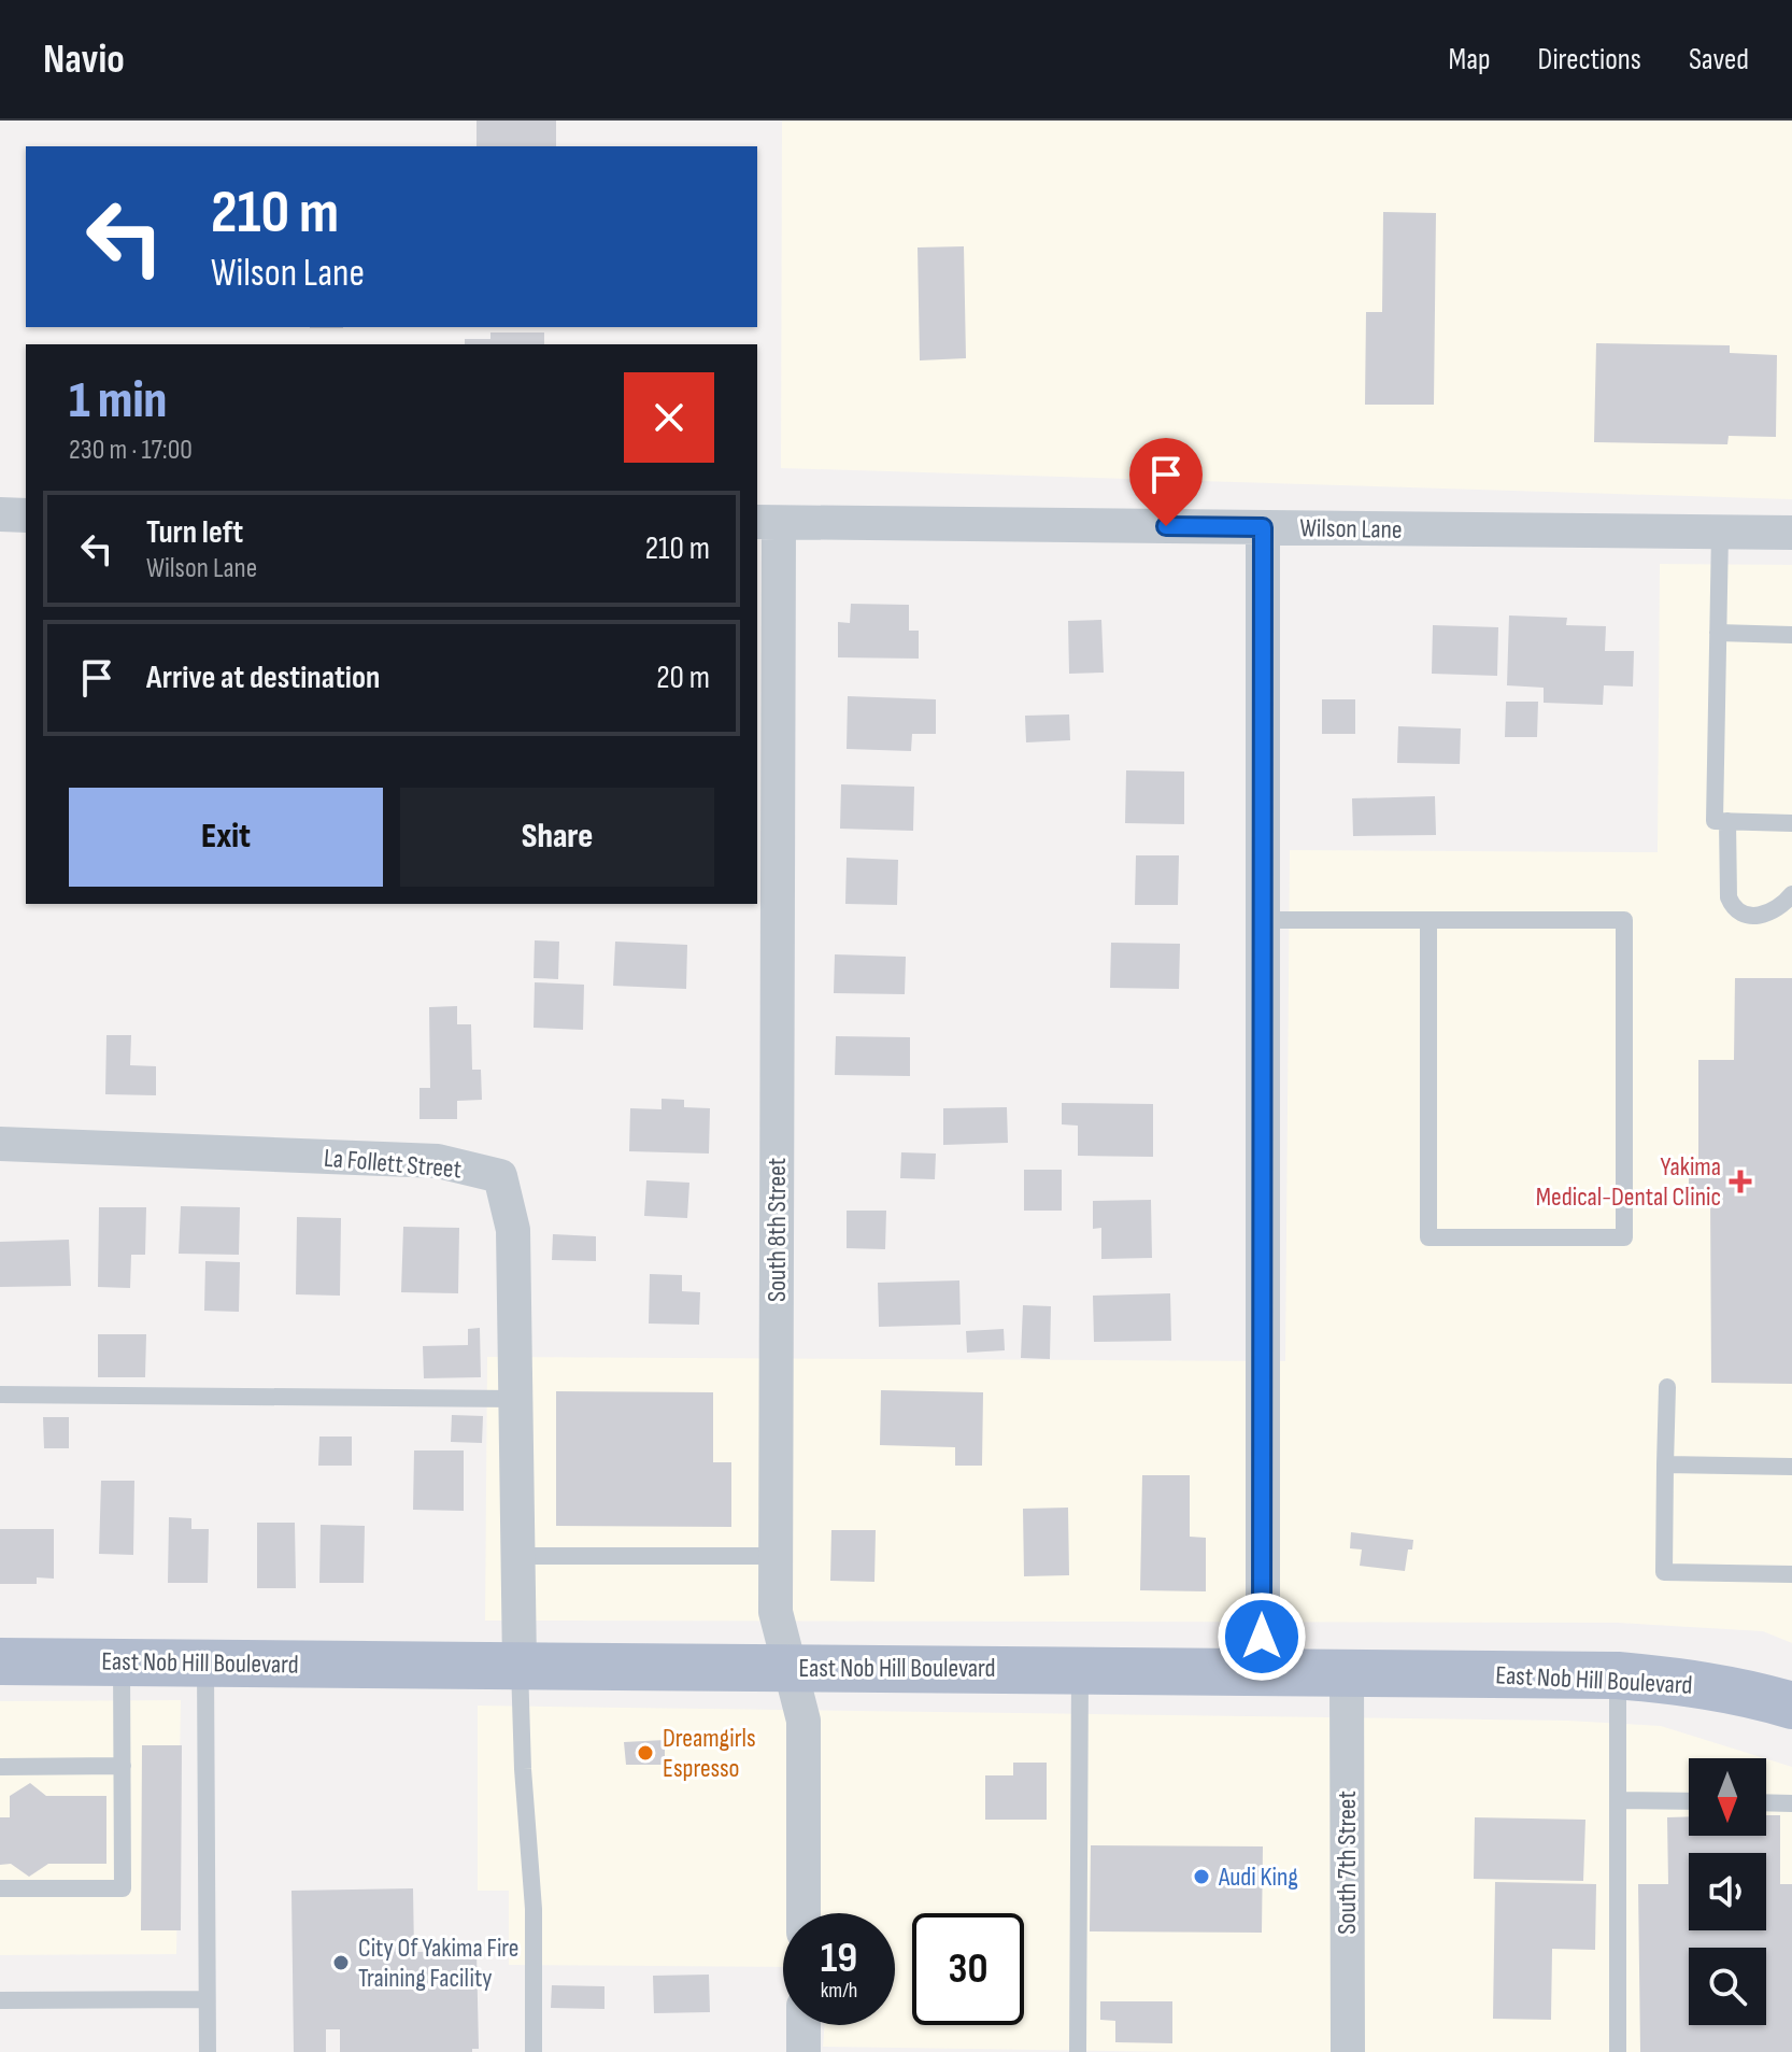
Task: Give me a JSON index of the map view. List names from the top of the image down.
{
  "streets": {
    "main road": ["East Nob Hill Boulevard"],
    "street": [
      "Wilson Lane",
      "La Follett Street",
      "South 8th Street",
      "South 7th Street"
    ]
  },
  "crossings": [
    ["Wilson Lane", "South 8th Street"],
    ["La Follett Street", "East Nob Hill Boulevard"],
    ["South 8th Street", "East Nob Hill Boulevard"],
    ["East Nob Hill Boulevard", "South 7th Street"]
  ],
  "places": {
    "health": ["Yakima Medical-Dental Clinic"],
    "other": ["Dreamgirls Espresso", "Audi King", "City Of Yakima Fire Training Facility"]
  },
  "north": "bottom",
  "page": {
    "header": "Navio",
    "nav": ["Map", "Directions", "Saved"],
    "turn": ["210 m", "Wilson Lane"],
    "heading": ["1 min", "230 m · 17:00"],
    "list": [
      {
        "name": "Turn left",
        "note": "Wilson Lane",
        "value": "210 m"
      },
      {
        "name": "Arrive at destination",
        "value": "20 m"
      }
    ],
    "buttons": ["Exit", "Share"],
    "speed": "19 km/h",
    "limit": "30"
  }
}
